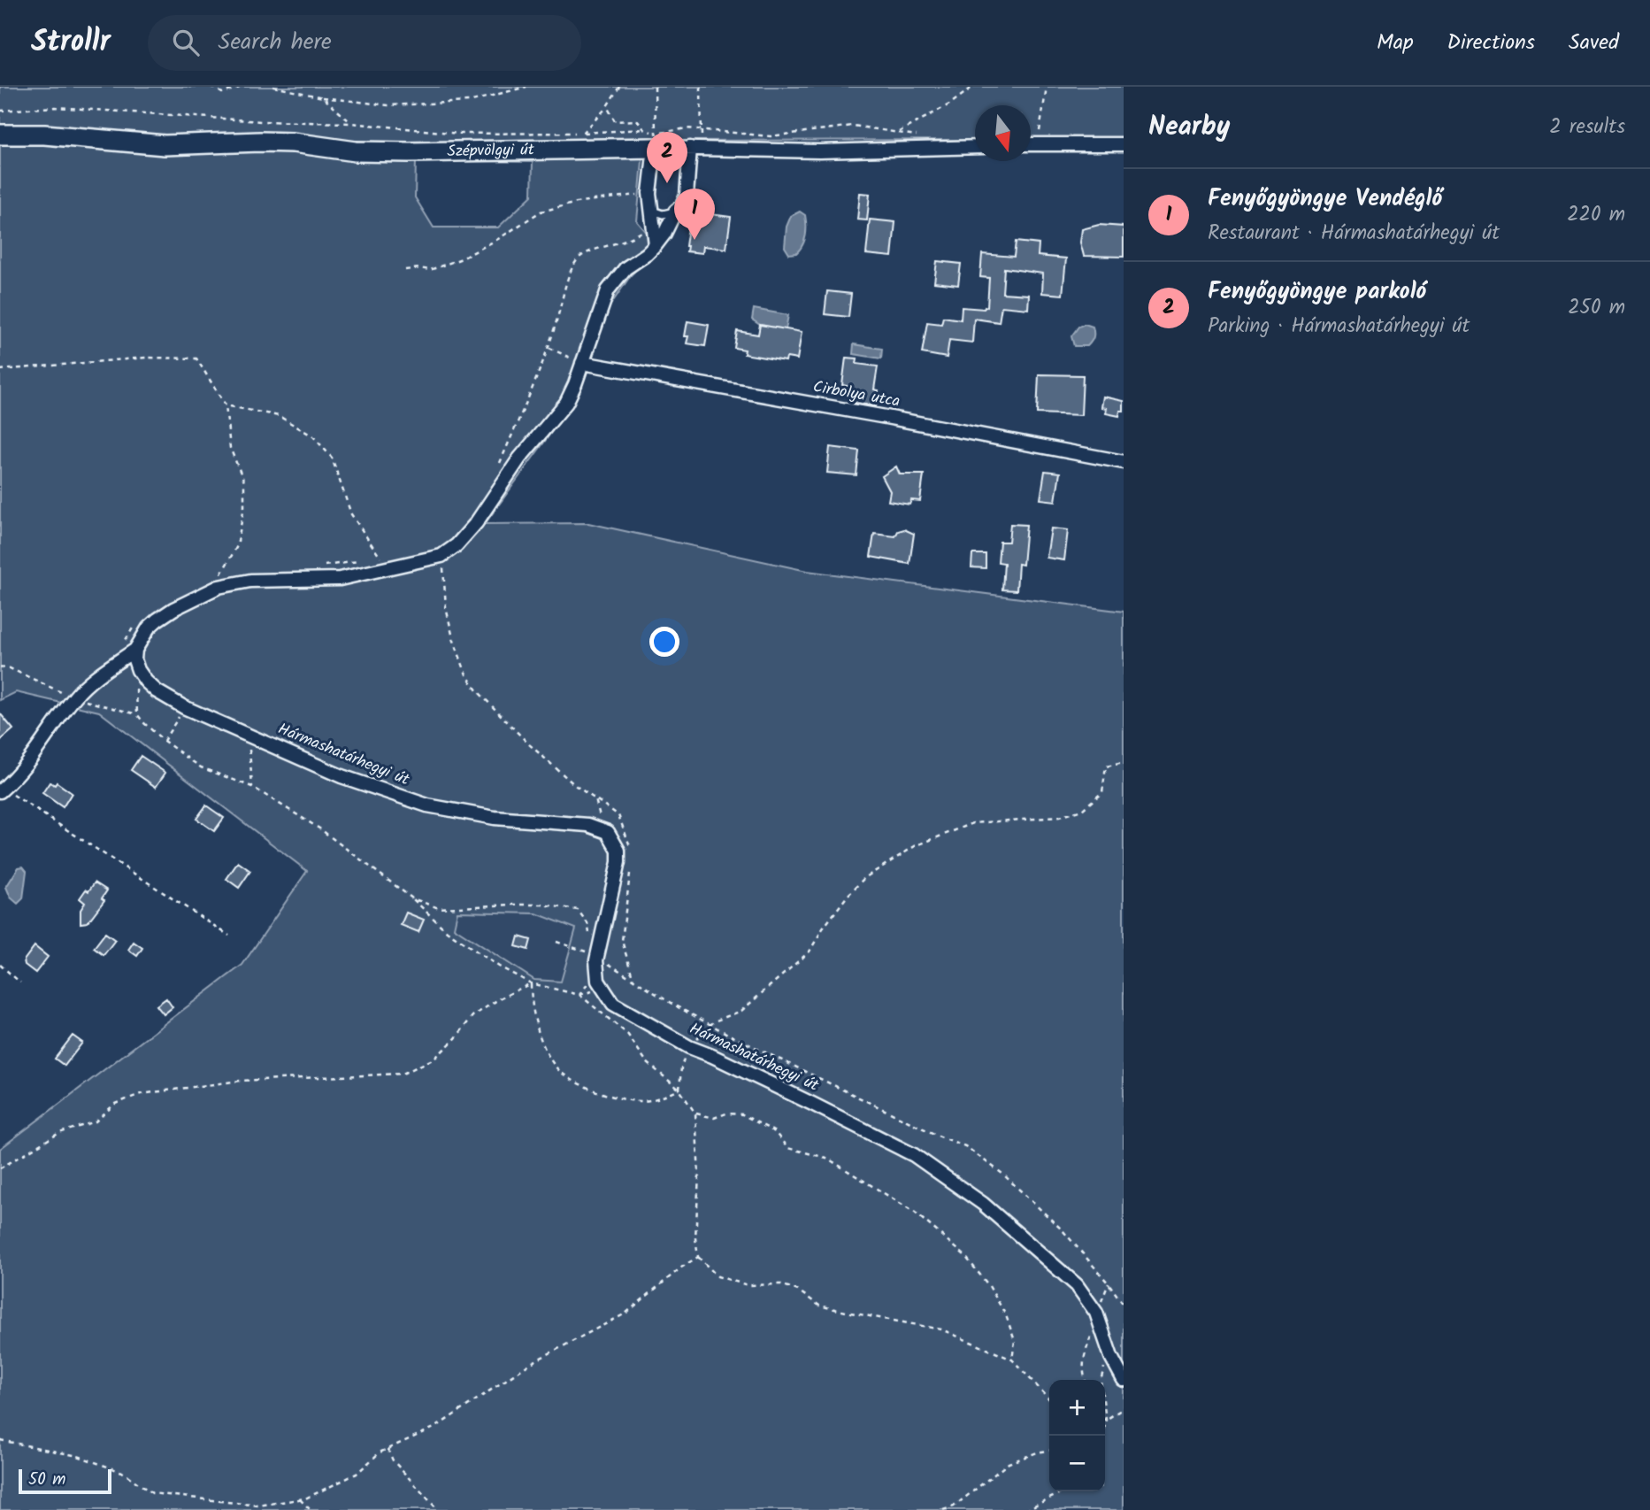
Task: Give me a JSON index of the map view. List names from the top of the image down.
{
  "streets": {
    "street": ["Szépvölgyi út", "Cirbolya utca", "Hármashatárhegyi út"]
  },
  "scale_bar": "50 m",
  "north": "bottom",
  "page": {
    "header": "Strollr",
    "search": "Search here",
    "nav": ["Map", "Directions", "Saved"],
    "heading": ["Nearby", "2 results"],
    "pins": ["2", "1"],
    "list": [
      {
        "mark": "1",
        "name": "Fenyőgyöngye Vendéglő",
        "note": "Restaurant · Hármashatárhegyi út",
        "value": "220 m"
      },
      {
        "mark": "2",
        "name": "Fenyőgyöngye parkoló",
        "note": "Parking · Hármashatárhegyi út",
        "value": "250 m"
      }
    ],
    "map_buttons": ["+", "−"],
    "scale": "50 m"
  }
}
